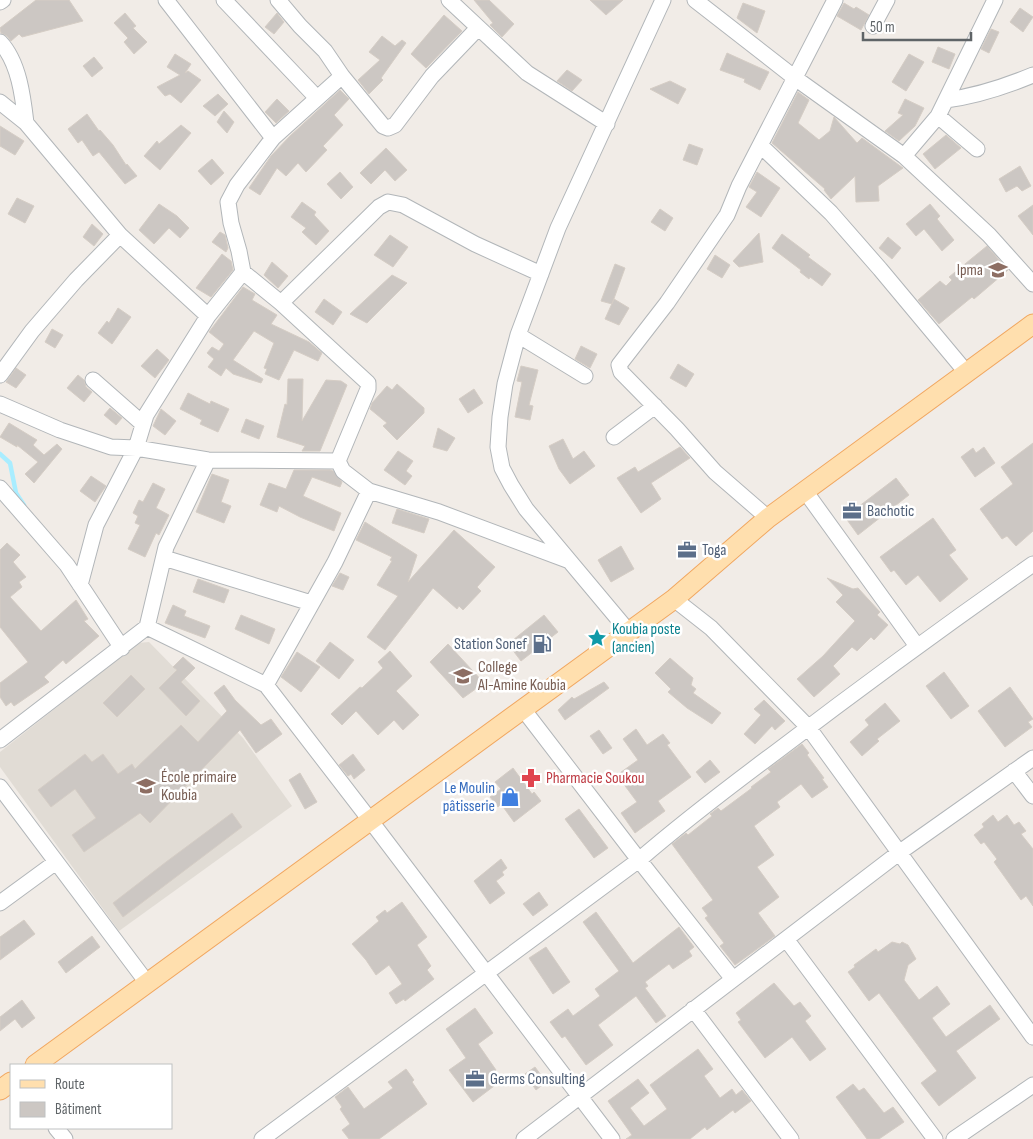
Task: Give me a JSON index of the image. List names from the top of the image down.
{
  "places": {
    "school or university": ["Ipma", "College Al-Amine Koubia", "École primaire Koubia"],
    "office": ["Bachotic", "Toga", "Germs Consulting"],
    "place": ["Koubia poste (ancien)"],
    "fuel station": ["Station Sonef"],
    "pharmacy": ["Pharmacie Soukou"],
    "shop": ["Le Moulin pâtisserie"]
  },
  "legend": ["Route", "Bâtiment"],
  "scale_bar": "50 m"
}
